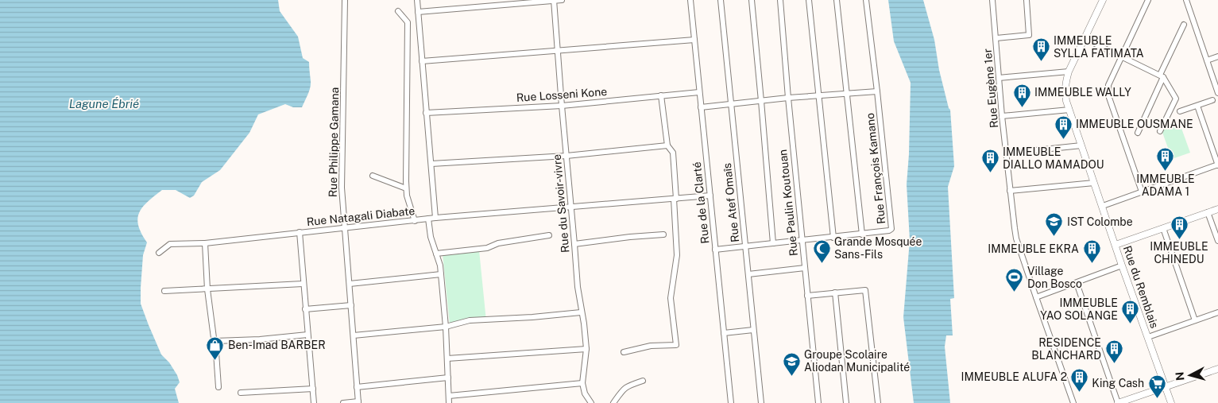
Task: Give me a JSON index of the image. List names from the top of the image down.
{
  "streets": {
    "street": [
      "Rue Eugène 1er",
      "Rue Losseni Kone",
      "Rue Philippe Gamana",
      "Rue François Kamano",
      "Rue de la Clarté",
      "Rue Atef Omaîs",
      "Rue Paulin Koutouan",
      "Rue du Savoir-vivre",
      "Rue Natagali Diabate",
      "Rue du Remblais"
    ]
  },
  "crossings": [
    ["Rue Losseni Kone", "Rue de la Clarté"],
    ["Rue Losseni Kone", "Rue du Savoir-vivre"],
    ["Rue Philippe Gamana", "Rue Natagali Diabate"],
    ["Rue François Kamano", "Rue de la Clarté"],
    ["Rue François Kamano", "Rue Atef Omaîs"],
    ["Rue François Kamano", "Rue Paulin Koutouan"],
    ["Rue de la Clarté", "Rue Natagali Diabate"],
    ["Rue du Savoir-vivre", "Rue Natagali Diabate"]
  ],
  "water": ["Lagune Ébrié"],
  "places": {
    "building": [
      "IMMEUBLE SYLLA FATIMATA",
      "IMMEUBLE WALLY",
      "IMMEUBLE OUSMANE",
      "IMMEUBLE ADAMA 1",
      "IMMEUBLE DIALLO MAMADOU",
      "IMMEUBLE CHINEDU",
      "IMMEUBLE EKRA",
      "IMMEUBLE YAO SOLANGE",
      "RESIDENCE BLANCHARD",
      "IMMEUBLE ALUFA 2"
    ],
    "school or university": ["IST Colombe", "Groupe Scolaire Aliodan Municipalité"],
    "mosque": ["Grande Mosquée Sans-Fils"],
    "sports": ["Village Don Bosco"],
    "shop": ["Ben-Imad BARBER"],
    "supermarket": ["King Cash"]
  },
  "north": "left"
}
